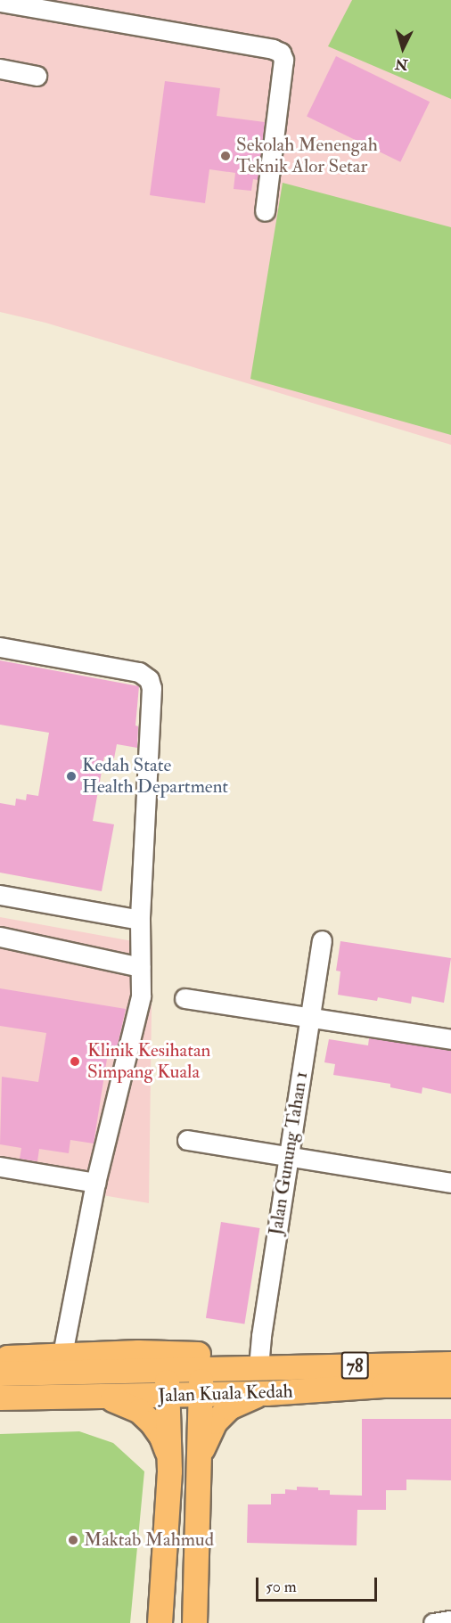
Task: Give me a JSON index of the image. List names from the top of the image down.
{
  "streets": {
    "main road": ["78", "Jalan Kuala Kedah"],
    "street": ["Jalan Gunung Tahan 1"]
  },
  "crossings": [
    ["Jalan Gunung Tahan 1", "Jalan Kuala Kedah"]
  ],
  "places": [
    "Sekolah Menengah Teknik Alor Setar",
    "Kedah State Health Department",
    "Klinik Kesihatan Simpang Kuala",
    "Maktab Mahmud"
  ],
  "scale_bar": "50 m",
  "north": "bottom"
}
